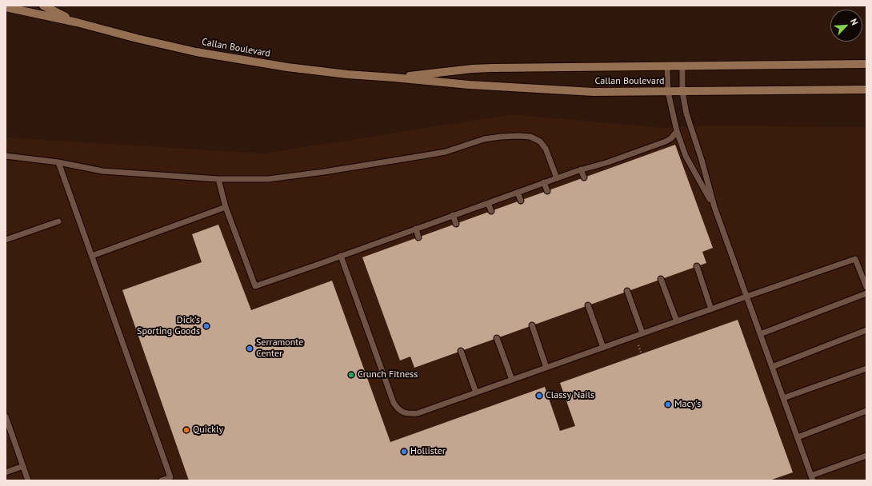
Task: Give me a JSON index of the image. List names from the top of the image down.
{
  "streets": {
    "street": ["Callan Boulevard"]
  },
  "places": [
    "Dick's Sporting Goods",
    "Serramonte Center",
    "Crunch Fitness",
    "Classy Nails",
    "Macy's",
    "Quickly",
    "Hollister"
  ],
  "north": "top right"
}
